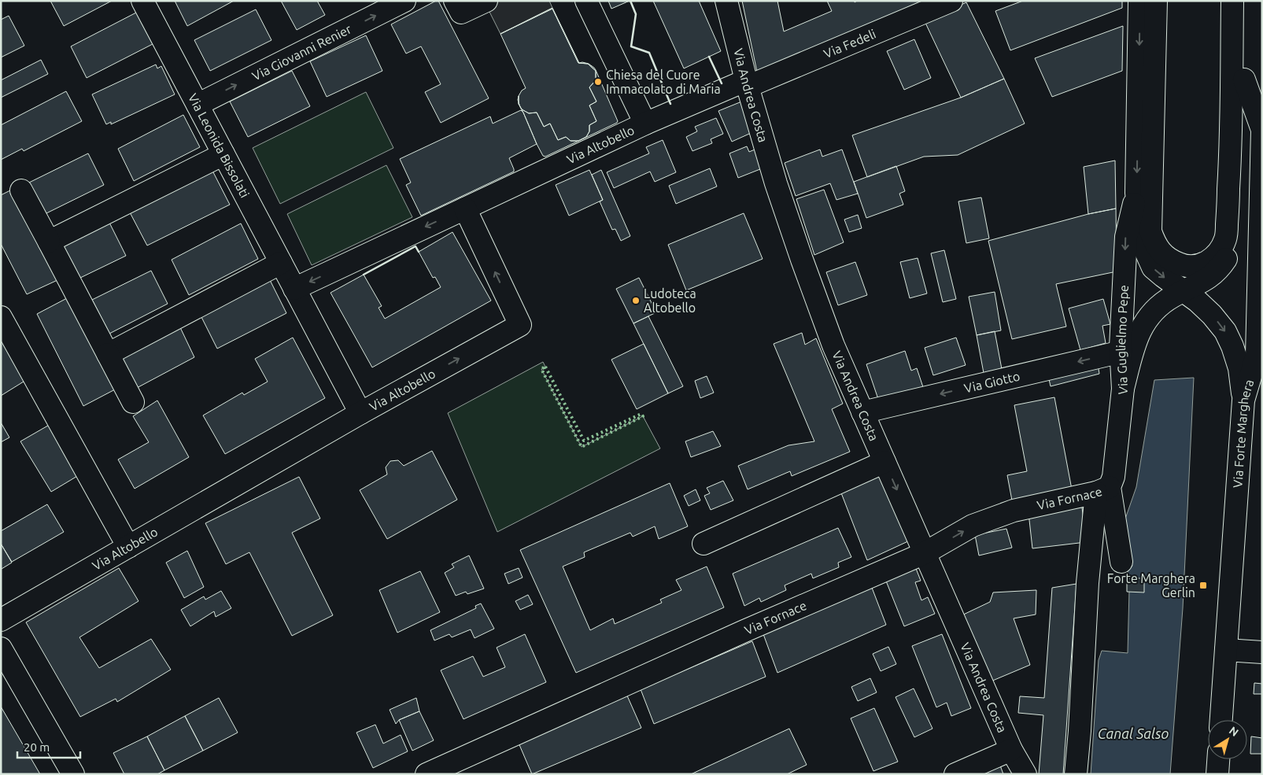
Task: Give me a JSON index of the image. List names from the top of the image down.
{
  "streets": {
    "street": [
      "Via Fedeli",
      "Via Giovanni Renier",
      "Via Andrea Costa",
      "Via Leonida Bissolati",
      "Via Altobello",
      "Via Guglielmo Pepe",
      "Via Giotto",
      "Via Forte Marghera",
      "Via Fornace"
    ]
  },
  "crossings": [
    ["Via Fedeli", "Via Andrea Costa"],
    ["Via Fedeli", "Via Altobello"],
    ["Via Giovanni Renier", "Via Leonida Bissolati"],
    ["Via Andrea Costa", "Via Altobello"],
    ["Via Andrea Costa", "Via Giotto"],
    ["Via Andrea Costa", "Via Fornace"],
    ["Via Leonida Bissolati", "Via Altobello"],
    ["Via Guglielmo Pepe", "Via Giotto"],
    ["Via Guglielmo Pepe", "Via Forte Marghera"],
    ["Via Guglielmo Pepe", "Via Fornace"],
    ["Via Giotto", "Via Forte Marghera"]
  ],
  "one_way": ["Via Giovanni Renier", "Via Guglielmo Pepe", "Via Giotto"],
  "water": ["Canal Salso"],
  "places": {
    "other": ["Chiesa del Cuore Immacolato di Maria", "Ludoteca Altobello"],
    "transit": ["Forte Marghera Gerlin"]
  },
  "scale_bar": "20 m",
  "north": "top right"
}
